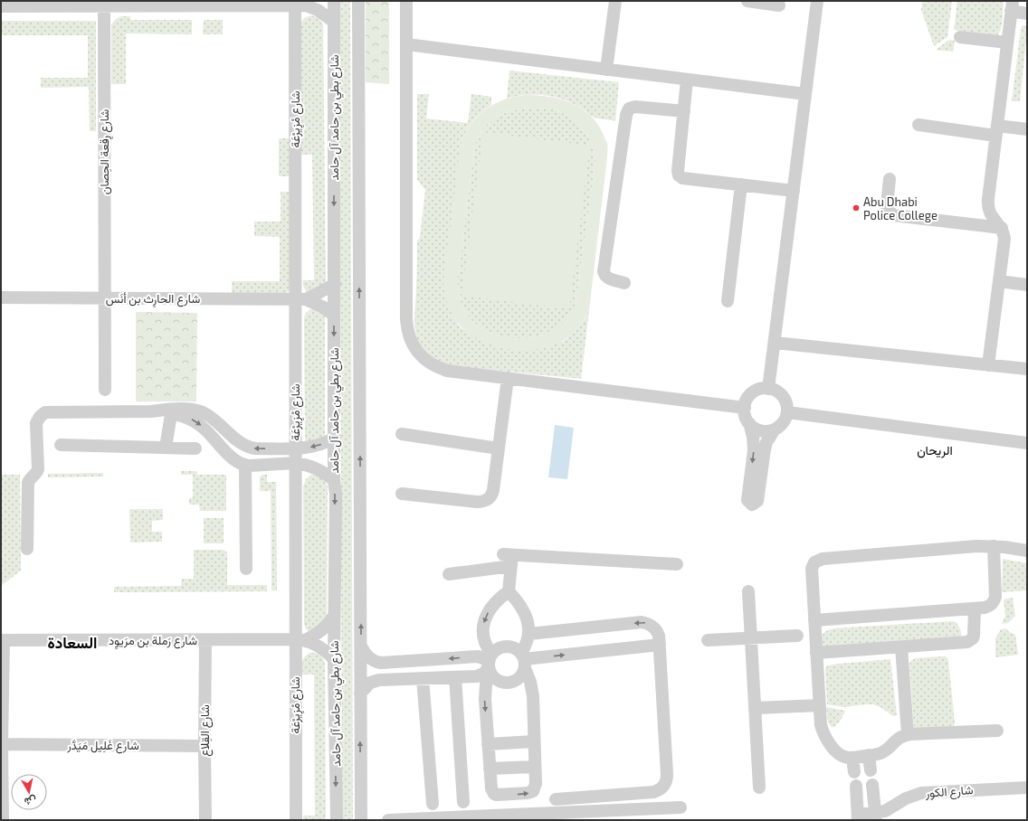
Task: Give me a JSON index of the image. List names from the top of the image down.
{
  "streets": {
    "street": [
      "شارع بطي بن حامد آل حامد",
      "شارع مْزِيرْعَة",
      "شارع رِقعة الحِصان",
      "شارع الحارِث بن أنَس",
      "شارع رَملة بن مرَيوِد",
      "شارع القِلاع",
      "شارع غَلِيل مَيَدَّر",
      "شارع الكور"
    ]
  },
  "crossings": [
    ["شارع بطي بن حامد آل حامد", "شارع الحارِث بن أنَس"],
    ["شارع بطي بن حامد آل حامد", "شارع رَملة بن مرَيوِد"],
    ["شارع مْزِيرْعَة", "شارع الحارِث بن أنَس"],
    ["شارع مْزِيرْعَة", "شارع رَملة بن مرَيوِد"],
    ["شارع رِقعة الحِصان", "شارع الحارِث بن أنَس"],
    ["شارع رَملة بن مرَيوِد", "شارع القِلاع"],
    ["شارع القِلاع", "شارع غَلِيل مَيَدَّر"]
  ],
  "districts": ["الريحان", "السعادة"],
  "places": ["Abu Dhabi Police College"],
  "north": "bottom"
}
